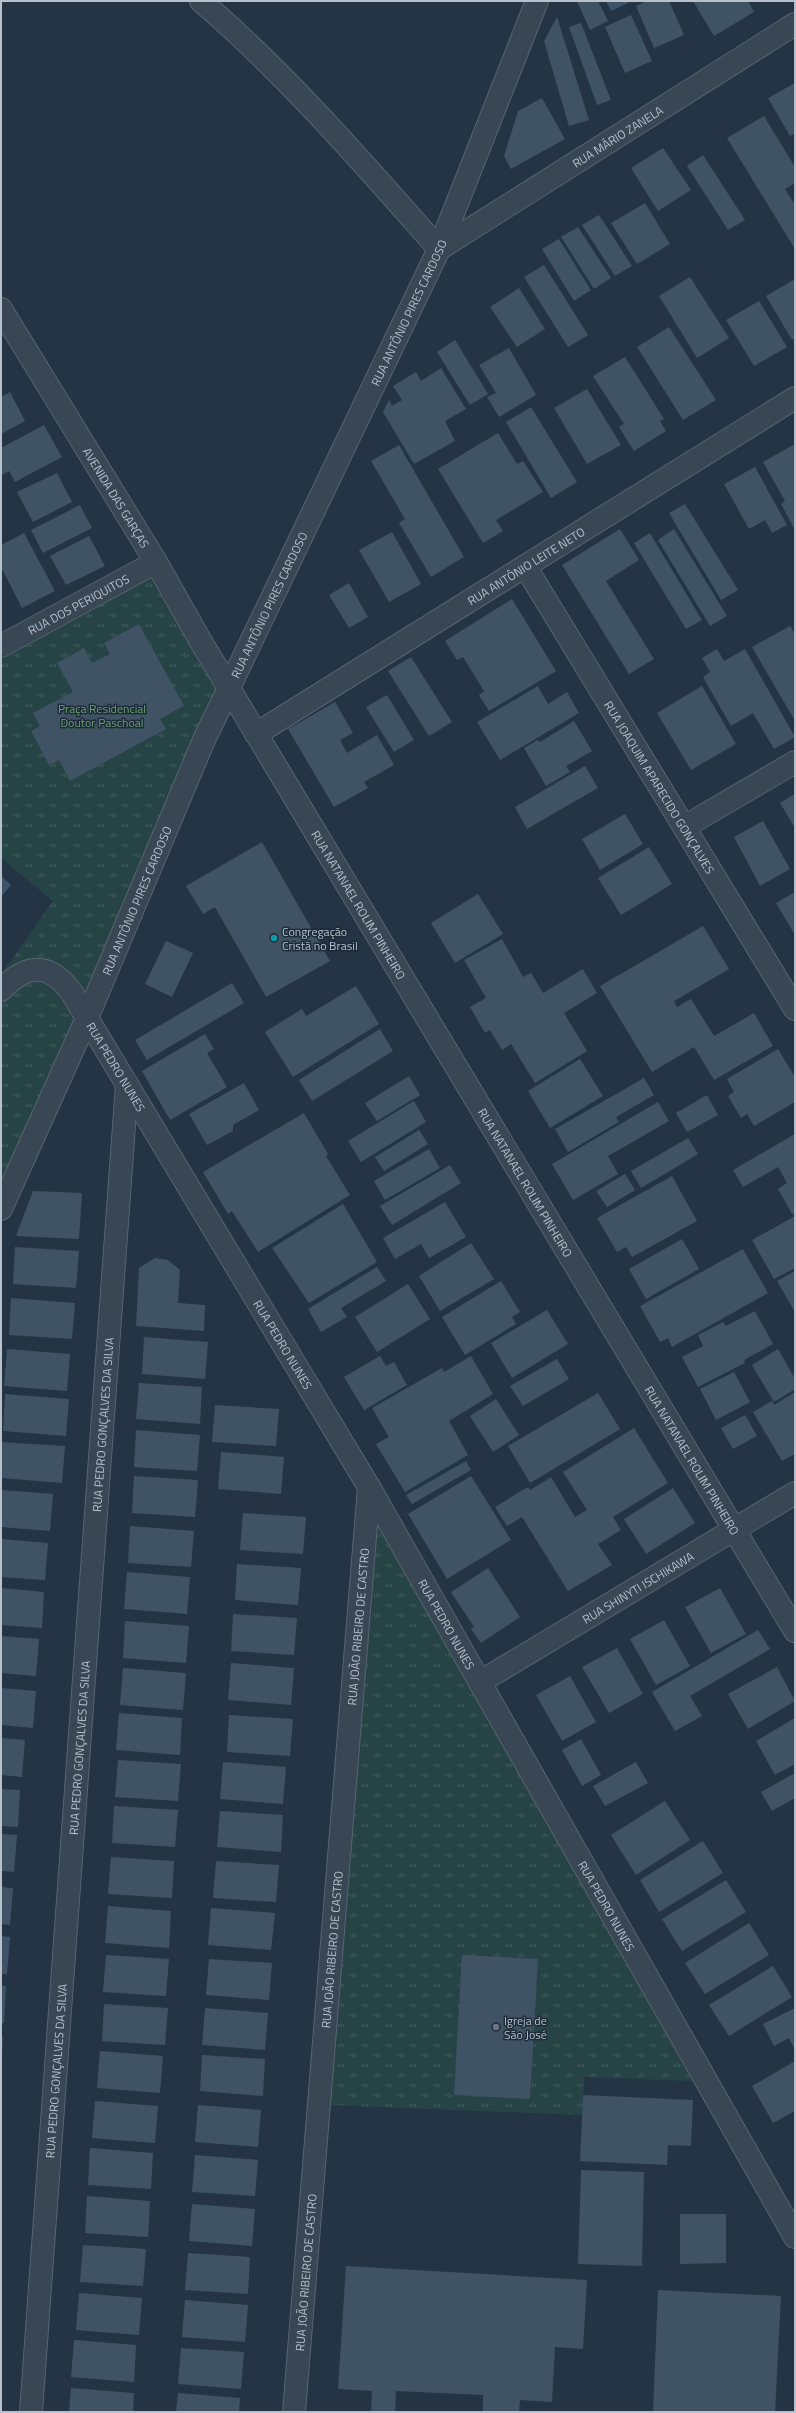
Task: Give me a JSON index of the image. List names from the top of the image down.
{
  "streets": {
    "street": [
      "RUA MÁRIO ZANELA",
      "RUA ANTÔNIO PIRES CARDOSO",
      "AVENIDA DAS GARÇAS",
      "RUA ANTÔNIO LEITE NETO",
      "RUA DOS PERIQUITOS",
      "RUA JOAQUIM APARECIDO GONÇALVES",
      "RUA NATANAEL ROLIM PINHEIRO",
      "RUA PEDRO NUNES",
      "RUA PEDRO GONÇALVES DA SILVA",
      "RUA SHINYTI ISCHIKAWA",
      "RUA JOÃO RIBEIRO DE CASTRO"
    ]
  },
  "crossings": [
    ["RUA MÁRIO ZANELA", "RUA ANTÔNIO PIRES CARDOSO"],
    ["RUA ANTÔNIO PIRES CARDOSO", "AVENIDA DAS GARÇAS"],
    ["RUA ANTÔNIO PIRES CARDOSO", "RUA NATANAEL ROLIM PINHEIRO"],
    ["RUA ANTÔNIO PIRES CARDOSO", "RUA PEDRO NUNES"],
    ["AVENIDA DAS GARÇAS", "RUA DOS PERIQUITOS"],
    ["AVENIDA DAS GARÇAS", "RUA NATANAEL ROLIM PINHEIRO"],
    ["RUA ANTÔNIO LEITE NETO", "RUA JOAQUIM APARECIDO GONÇALVES"],
    ["RUA ANTÔNIO LEITE NETO", "RUA NATANAEL ROLIM PINHEIRO"],
    ["RUA NATANAEL ROLIM PINHEIRO", "RUA SHINYTI ISCHIKAWA"],
    ["RUA PEDRO NUNES", "RUA PEDRO GONÇALVES DA SILVA"],
    ["RUA PEDRO NUNES", "RUA SHINYTI ISCHIKAWA"],
    ["RUA PEDRO NUNES", "RUA JOÃO RIBEIRO DE CASTRO"]
  ],
  "parks": ["Praça Residencial Doutor Paschoal"],
  "places": ["Congregação Cristã no Brasil", "Igreja de São José"]
}
